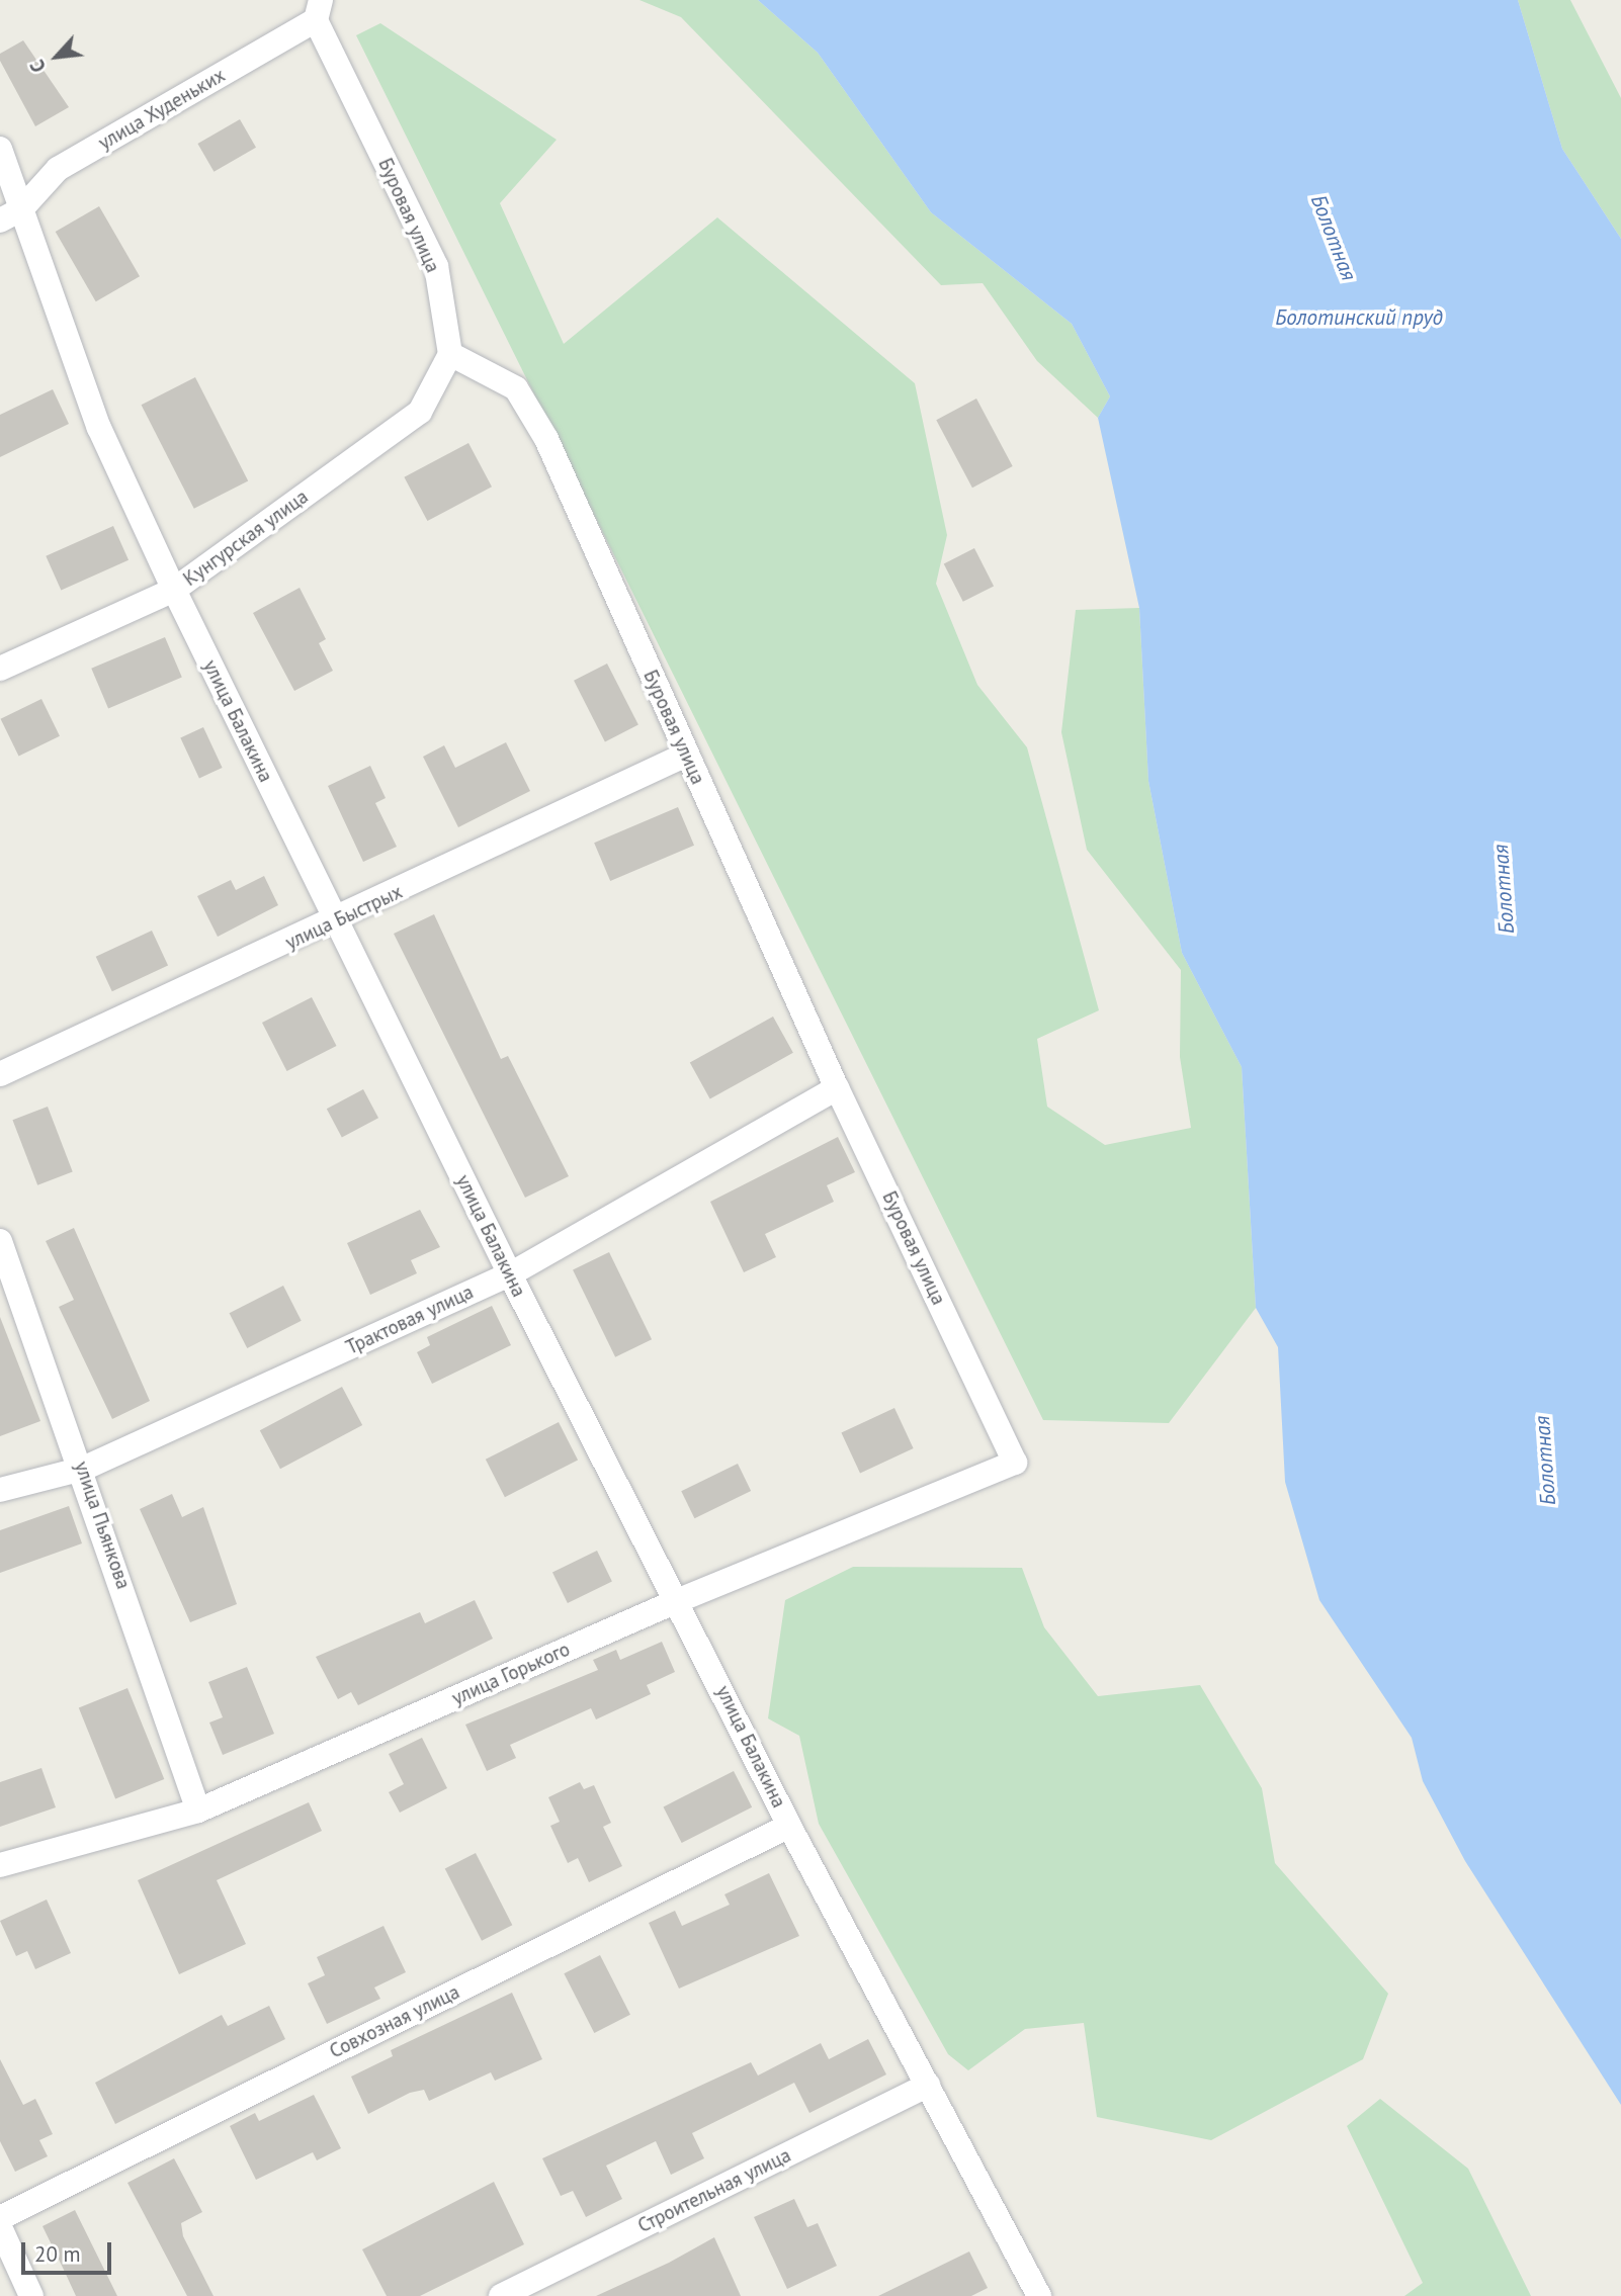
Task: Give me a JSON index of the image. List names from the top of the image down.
{
  "streets": {
    "street": [
      "улица Худеньких",
      "Буровая улица",
      "Кунгурская улица",
      "улица Балакина",
      "улица Быстрых",
      "Трактовая улица",
      "улица Пьянкова",
      "улица Горького",
      "Совхозная улица",
      "Строительная улица"
    ]
  },
  "crossings": [
    ["улица Худеньких", "Буровая улица"],
    ["улица Худеньких", "улица Балакина"],
    ["Буровая улица", "Кунгурская улица"],
    ["Буровая улица", "улица Быстрых"],
    ["Буровая улица", "Трактовая улица"],
    ["Буровая улица", "улица Горького"],
    ["Кунгурская улица", "улица Балакина"],
    ["улица Балакина", "улица Быстрых"],
    ["улица Балакина", "Трактовая улица"],
    ["улица Балакина", "улица Горького"],
    ["улица Балакина", "Совхозная улица"],
    ["улица Балакина", "Строительная улица"],
    ["Трактовая улица", "улица Пьянкова"],
    ["улица Пьянкова", "улица Горького"]
  ],
  "water": ["Болотная", "Болотинский пруд"],
  "scale_bar": "20 m",
  "north": "bottom left"
}
